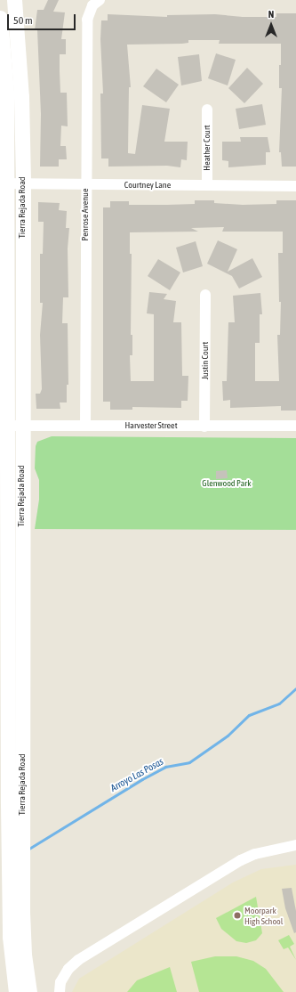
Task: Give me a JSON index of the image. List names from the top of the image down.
{
  "streets": {
    "main road": ["Tierra Rejada Road"],
    "street": [
      "Heather Court",
      "Courtney Lane",
      "Penrose Avenue",
      "Justin Court",
      "Harvester Street"
    ]
  },
  "crossings": [
    ["Heather Court", "Courtney Lane"],
    ["Courtney Lane", "Tierra Rejada Road"],
    ["Courtney Lane", "Penrose Avenue"],
    ["Tierra Rejada Road", "Harvester Street"],
    ["Penrose Avenue", "Harvester Street"],
    ["Justin Court", "Harvester Street"]
  ],
  "water": ["Arroyo Las Posas"],
  "parks": ["Glenwood Park"],
  "places": ["Moorpark High School"],
  "scale_bar": "50 m",
  "north": "top"
}
